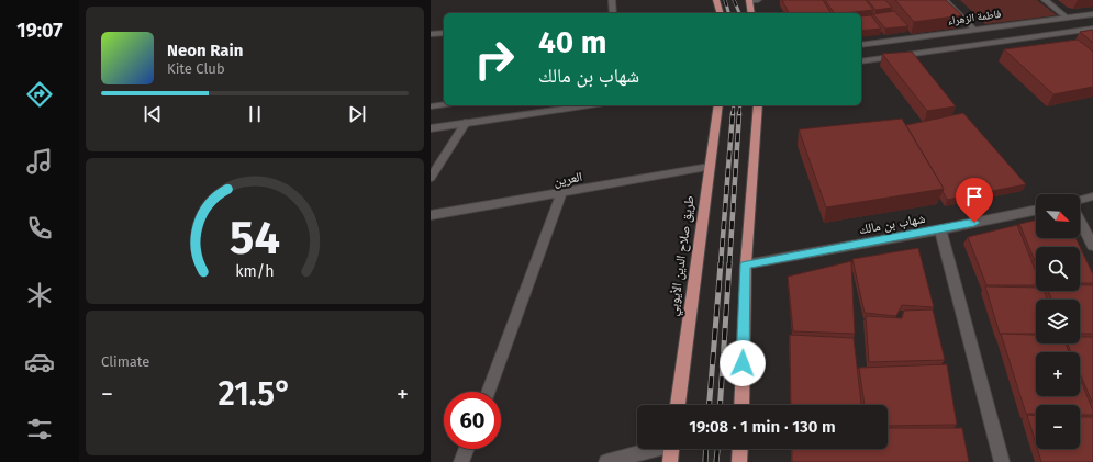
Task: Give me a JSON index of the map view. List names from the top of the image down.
{
  "streets": {
    "main road": ["طريق صلاح الدين الأيوبي"],
    "street": ["فاطمة الزهراء", "العرين", "شهاب بن مالك"]
  },
  "crossings": [
    ["العرين", "طريق صلاح الدين الأيوبي"]
  ],
  "north": "bottom right",
  "page": {
    "tabs": "19:07",
    "turn": ["40 m", "شهاب بن مالك"],
    "song": ["Neon Rain", "Kite Club"],
    "map_buttons": ["+", "−"],
    "tile": "Climate",
    "heat": ["−", "21.5°", "+"],
    "limit": "60",
    "trip": "19:08 · 1 min · 130 m",
    "gauge": ["54", "km/h"]
  }
}
